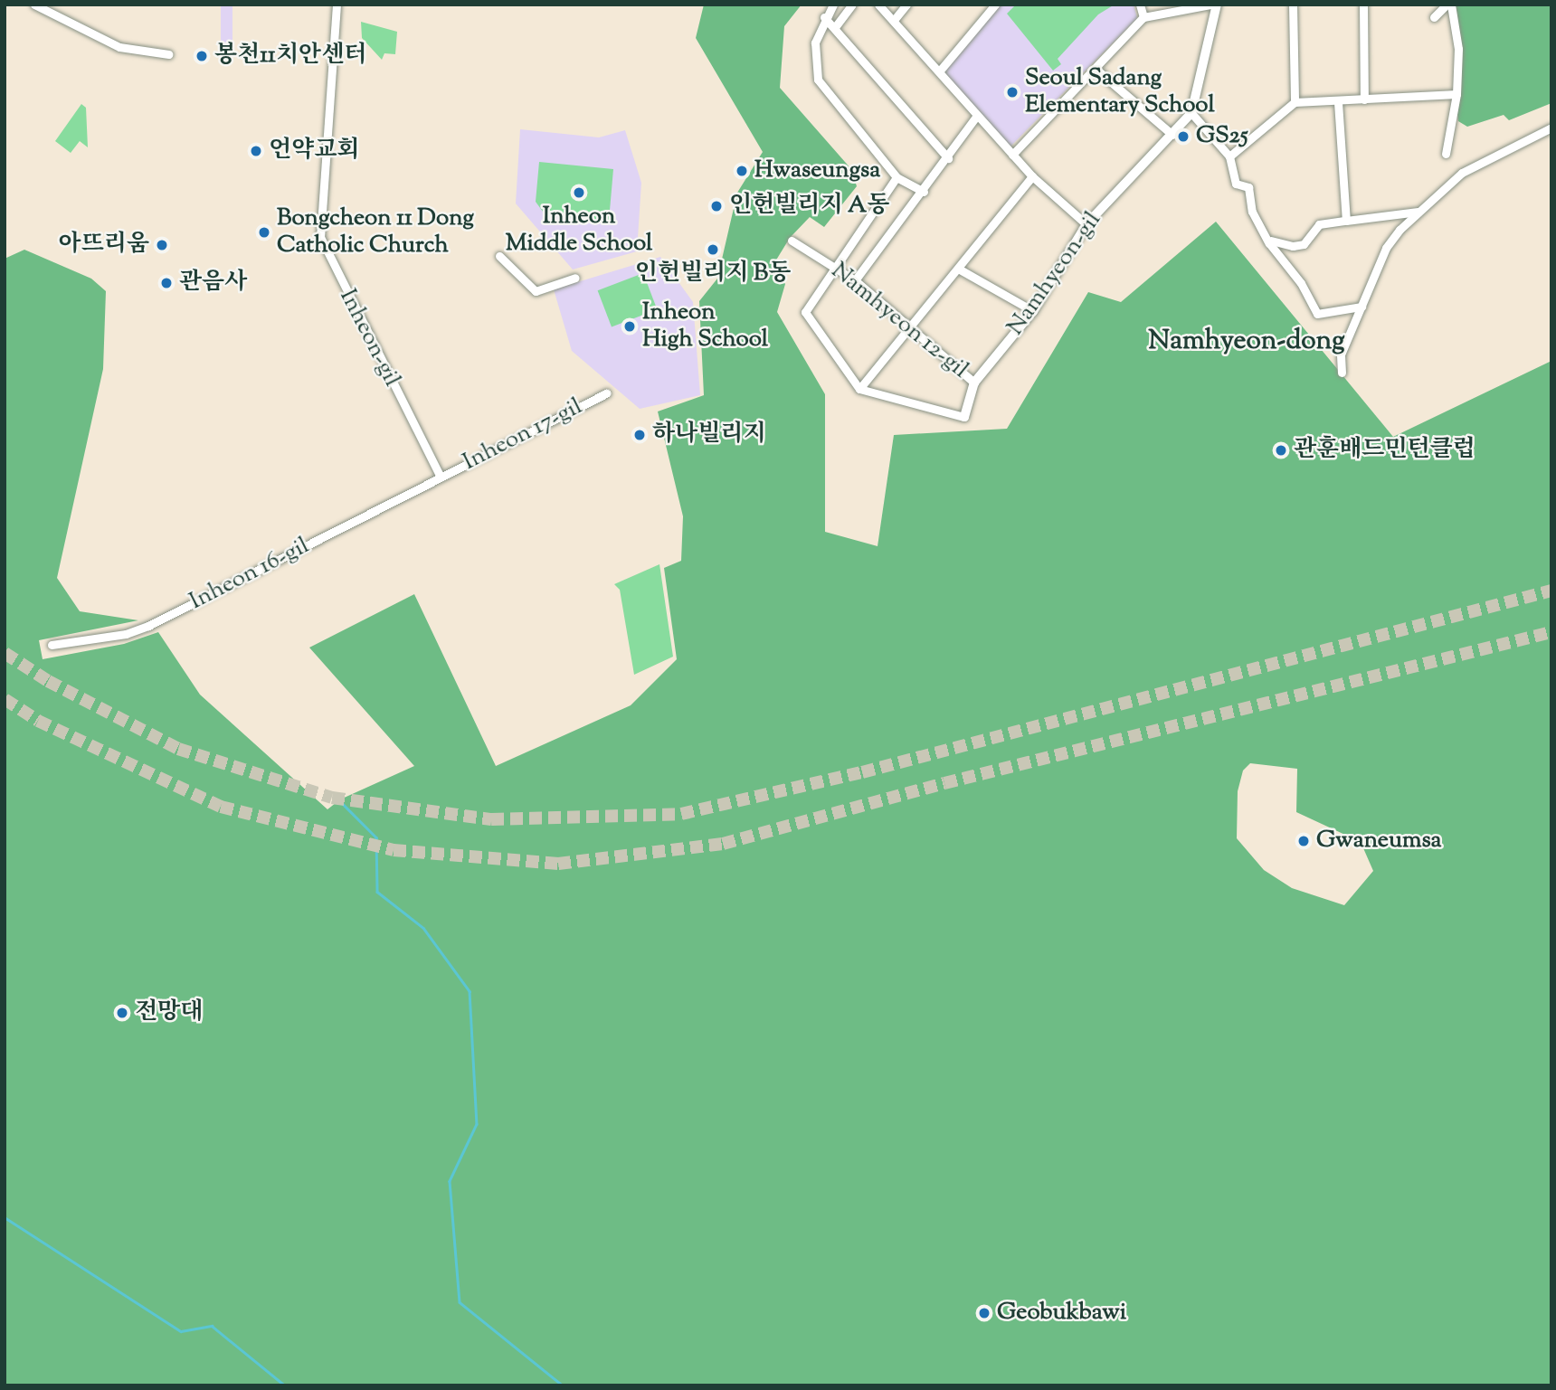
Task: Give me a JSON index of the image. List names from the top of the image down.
{
  "streets": {
    "street": [
      "Namhyeon-gil",
      "Namhyeon 12-gil",
      "Inheon-gil",
      "Inheon 17-gil",
      "Inheon 16-gil"
    ]
  },
  "crossings": [
    ["Namhyeon-gil", "Namhyeon 12-gil"],
    ["Inheon-gil", "Inheon 17-gil"],
    ["Inheon-gil", "Inheon 16-gil"],
    ["Inheon 17-gil", "Inheon 16-gil"]
  ],
  "districts": ["Namhyeon-dong"],
  "places": [
    "봉천11치안센터",
    "Seoul Sadang Elementary School",
    "GS25",
    "언약교회",
    "Hwaseungsa",
    "Inheon Middle School",
    "인헌빌리지 A동",
    "Bongcheon 11 Dong Catholic Church",
    "아뜨리움",
    "인헌빌리지 B동",
    "관음사",
    "Inheon High School",
    "하나빌리지",
    "관훈배드민턴클럽",
    "Gwaneumsa",
    "전망대",
    "Geobukbawi"
  ]
}
